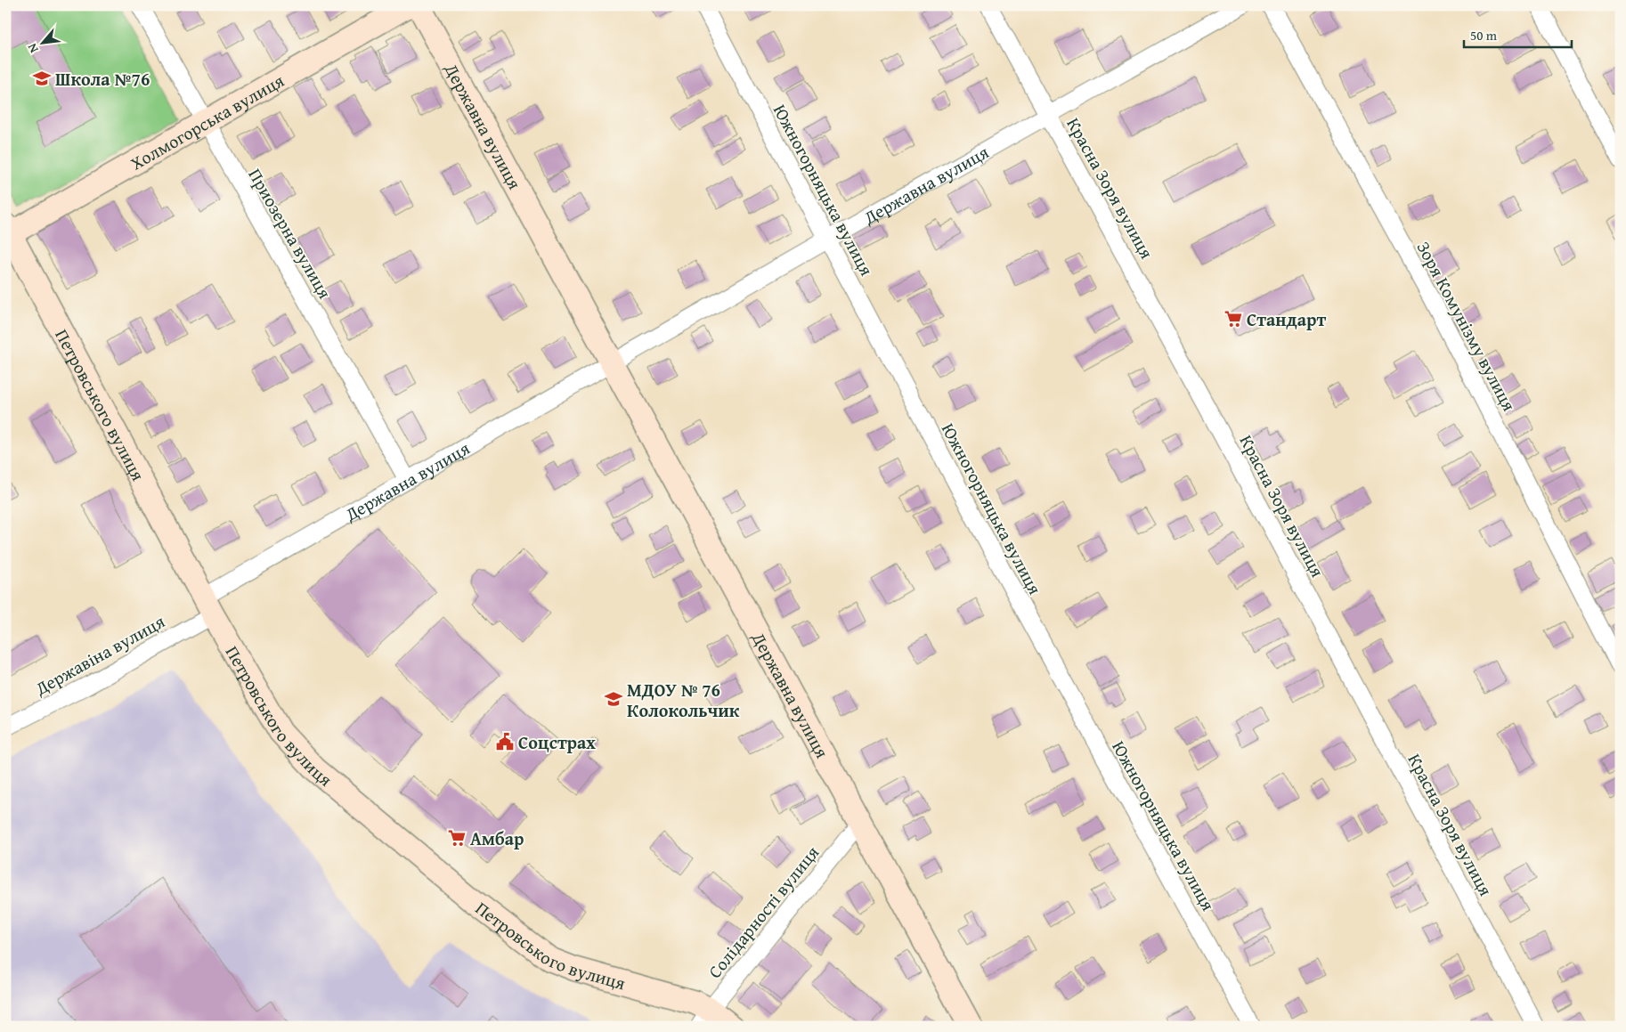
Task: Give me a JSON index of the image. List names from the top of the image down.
{
  "streets": {
    "main road": ["Холмогорська вулиця", "Державна вулиця", "Петровського вулиця"],
    "street": [
      "Красна Зоря вулиця",
      "Южногорняцька вулиця",
      "Приозерна вулиця",
      "Зоря Комунізму вулиця",
      "Державіна вулиця",
      "Солідарності вулиця"
    ]
  },
  "crossings": [
    ["Холмогорська вулиця", "Приозерна вулиця"],
    ["Холмогорська вулиця", "Петровського вулиця"],
    ["Державна вулиця", "Красна Зоря вулиця"],
    ["Державна вулиця", "Южногорняцька вулиця"],
    ["Державна вулиця", "Приозерна вулиця"],
    ["Державна вулиця", "Петровського вулиця"],
    ["Державна вулиця", "Державіна вулиця"],
    ["Державна вулиця", "Солідарності вулиця"],
    ["Петровського вулиця", "Державіна вулиця"],
    ["Петровського вулиця", "Солідарності вулиця"]
  ],
  "places": {
    "school or university": ["Школа №76", "МДОУ № 76 Колокольчик"],
    "supermarket": ["Стандарт", "Амбар"],
    "public building": ["Соцстрах"]
  },
  "scale_bar": "50 m",
  "north": "bottom left"
}
